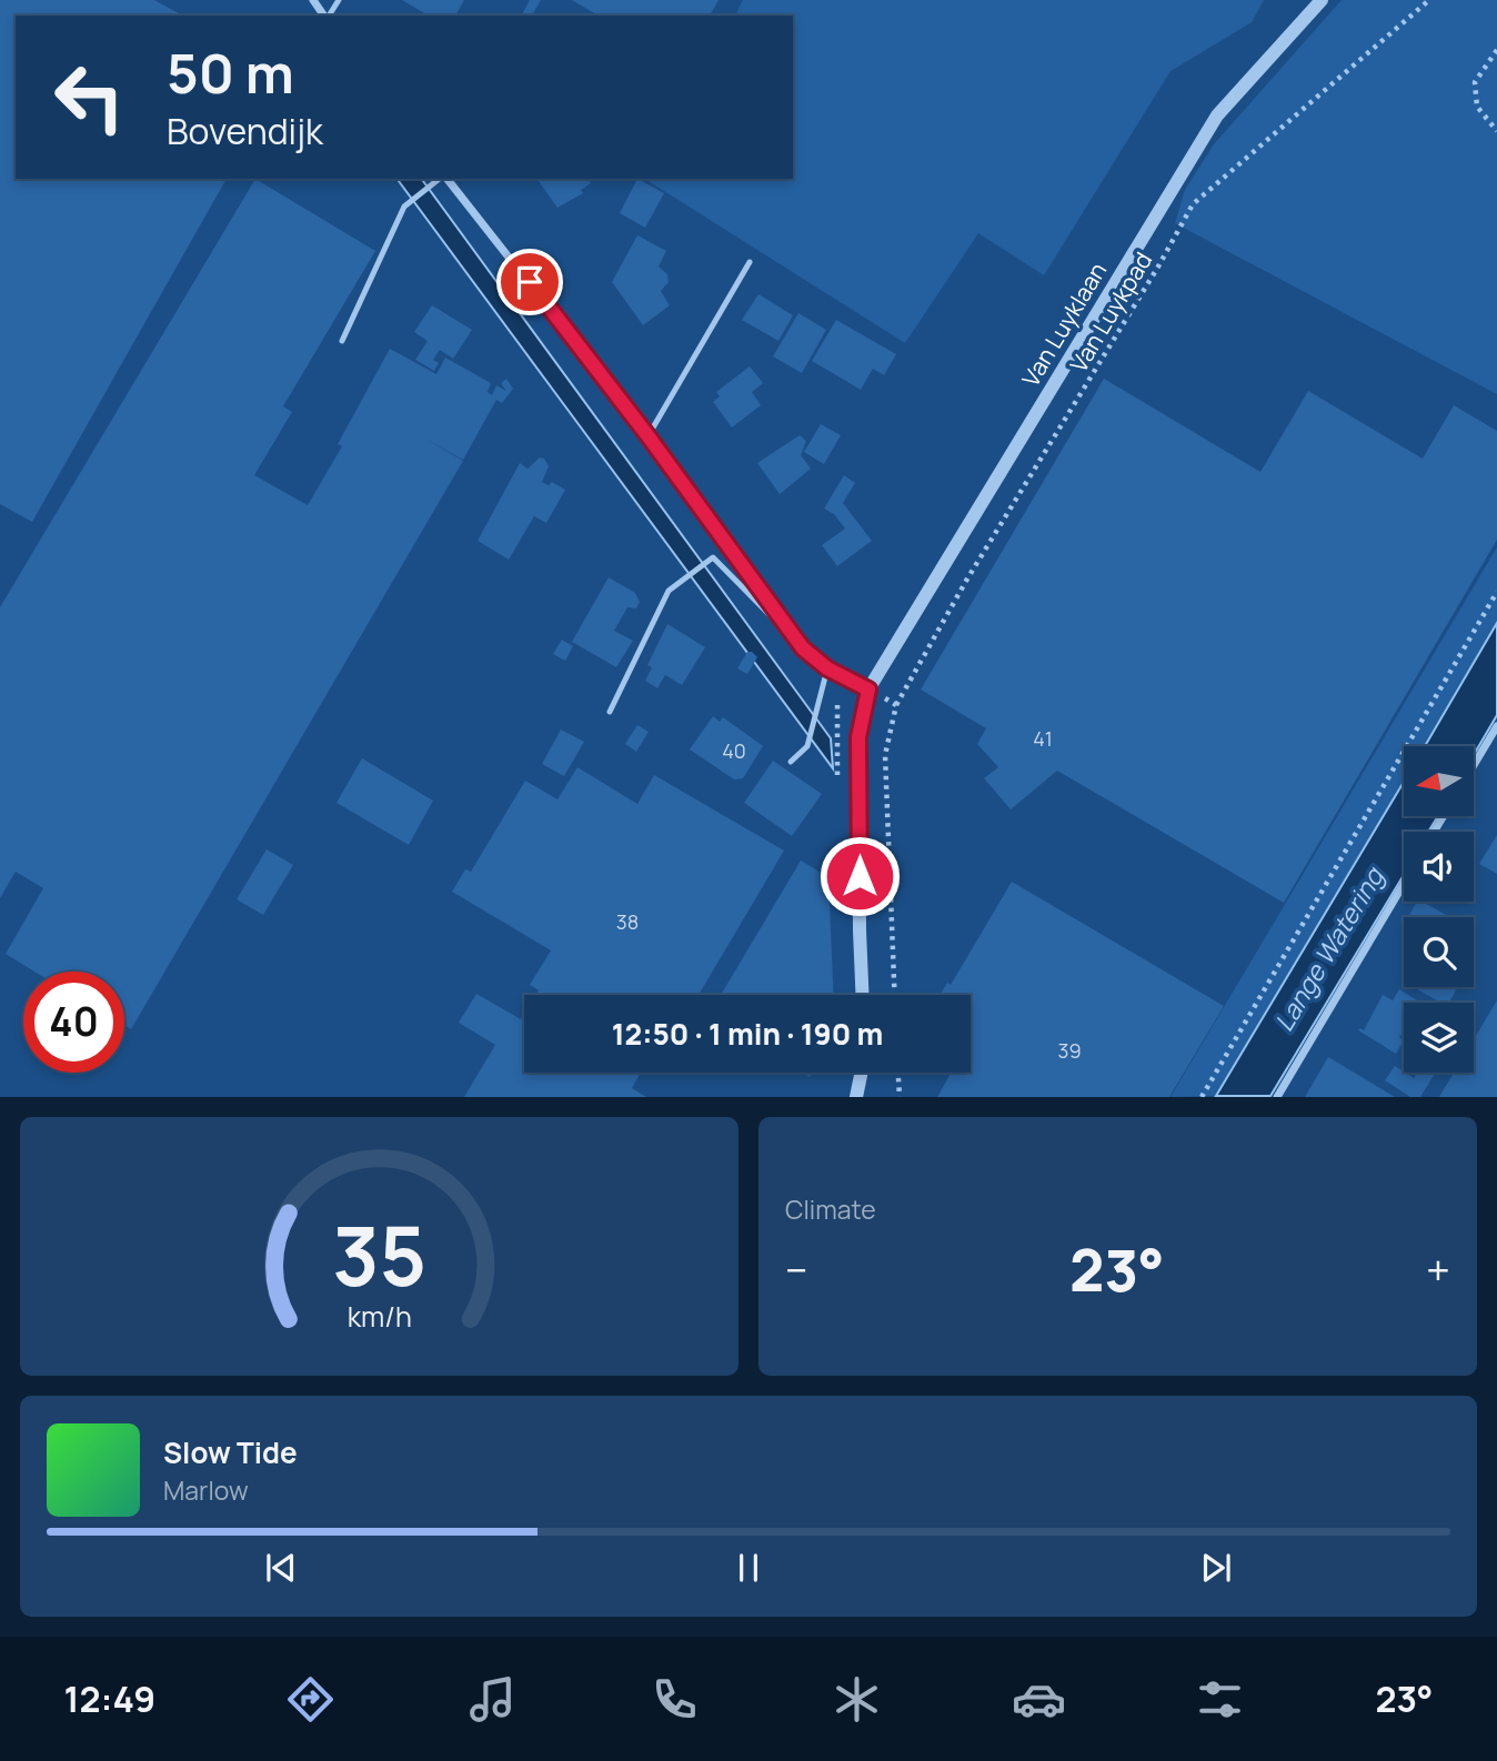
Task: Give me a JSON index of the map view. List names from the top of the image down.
{
  "streets": {
    "street": ["Van Luyklaan"],
    "path": ["Van Luykpad"]
  },
  "water": ["Lange Watering"],
  "house_numbers": [
    "41",
    "40",
    "38",
    "39"
  ],
  "north": "left",
  "page": {
    "turn": ["50 m", "Bovendijk"],
    "limit": "40",
    "trip": "12:50 · 1 min · 190 m",
    "tile": "Climate",
    "heat": ["−", "23°", "+"],
    "song": ["Slow Tide", "Marlow"],
    "tabs": ["12:49", "23°"],
    "gauge": ["35", "km/h"]
  }
}
